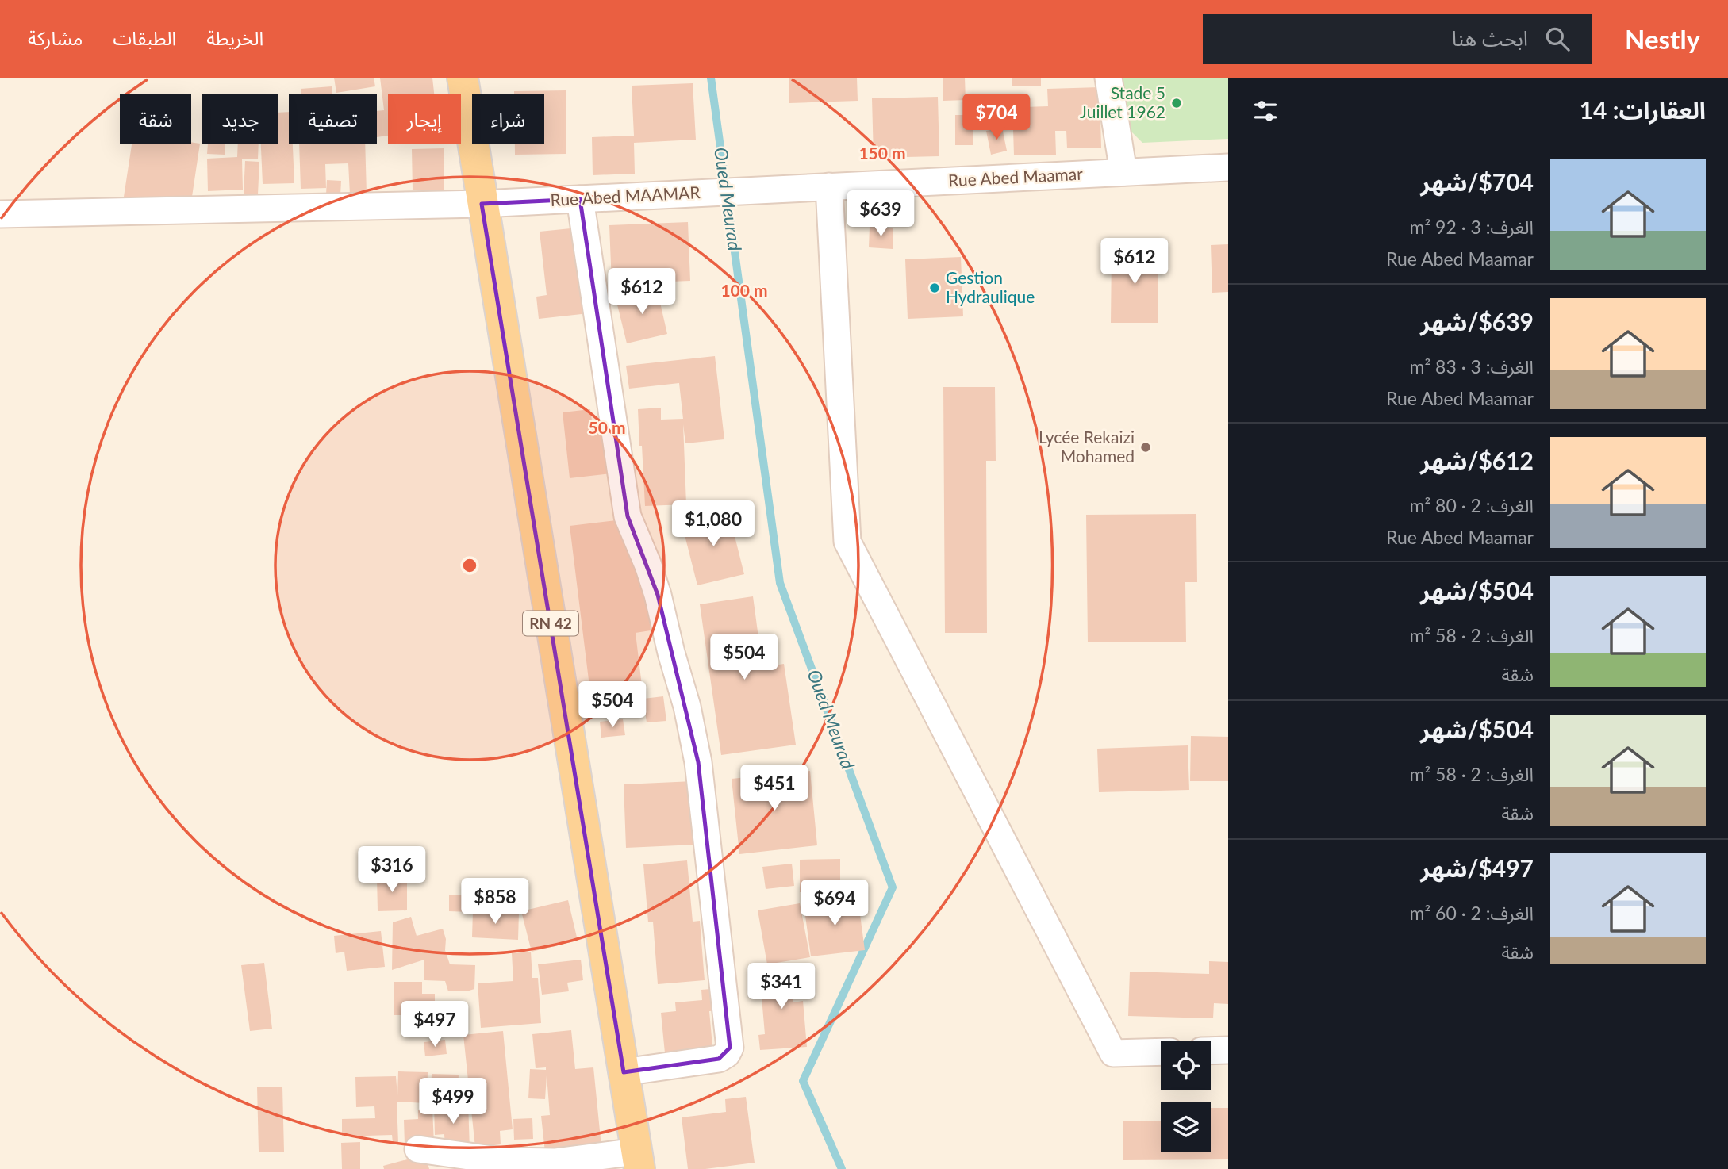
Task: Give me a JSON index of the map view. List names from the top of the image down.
{
  "streets": {
    "main road": ["RN 42"],
    "street": ["Rue Abed Maamar", "Rue Abed MAAMAR"]
  },
  "crossings": [
    ["Rue Abed Maamar", "Rue Abed MAAMAR"],
    ["Rue Abed MAAMAR", "RN 42"]
  ],
  "water": ["Oued Meurad"],
  "places": ["Stade 5 Juillet 1962", "Gestion Hydraulique", "Lycée Rekaizi Mohamed"],
  "page": {
    "header": "Nestly",
    "search": "ابحث هنا",
    "nav": ["الخريطة", "الطبقات", "مشاركة"],
    "heading": "العقارات: 14",
    "price": [
      "$704",
      "$639",
      "$612",
      "$612",
      "$1,080",
      "$504",
      "$504",
      "$451",
      "$316",
      "$858",
      "$694",
      "$341",
      "$497",
      "$499"
    ],
    "chip": [
      "شراء",
      "إيجار",
      "تصفية",
      "جديد",
      "شقة"
    ],
    "list": [
      {
        "name": "$704/شهر",
        "note": "الغرف: 3 · 92 m² · Rue Abed Maamar"
      },
      {
        "name": "$639/شهر",
        "note": "الغرف: 3 · 83 m² · Rue Abed Maamar"
      },
      {
        "name": "$612/شهر",
        "note": "الغرف: 2 · 80 m² · Rue Abed Maamar"
      },
      {
        "name": "$504/شهر",
        "note": "الغرف: 2 · 58 m² · شقة"
      },
      {
        "name": "$504/شهر",
        "note": "الغرف: 2 · 58 m² · شقة"
      },
      {
        "name": "$497/شهر",
        "note": "الغرف: 2 · 60 m² · شقة"
      }
    ]
  },
  "rings": ["150 m", "100 m", "50 m"]
}
